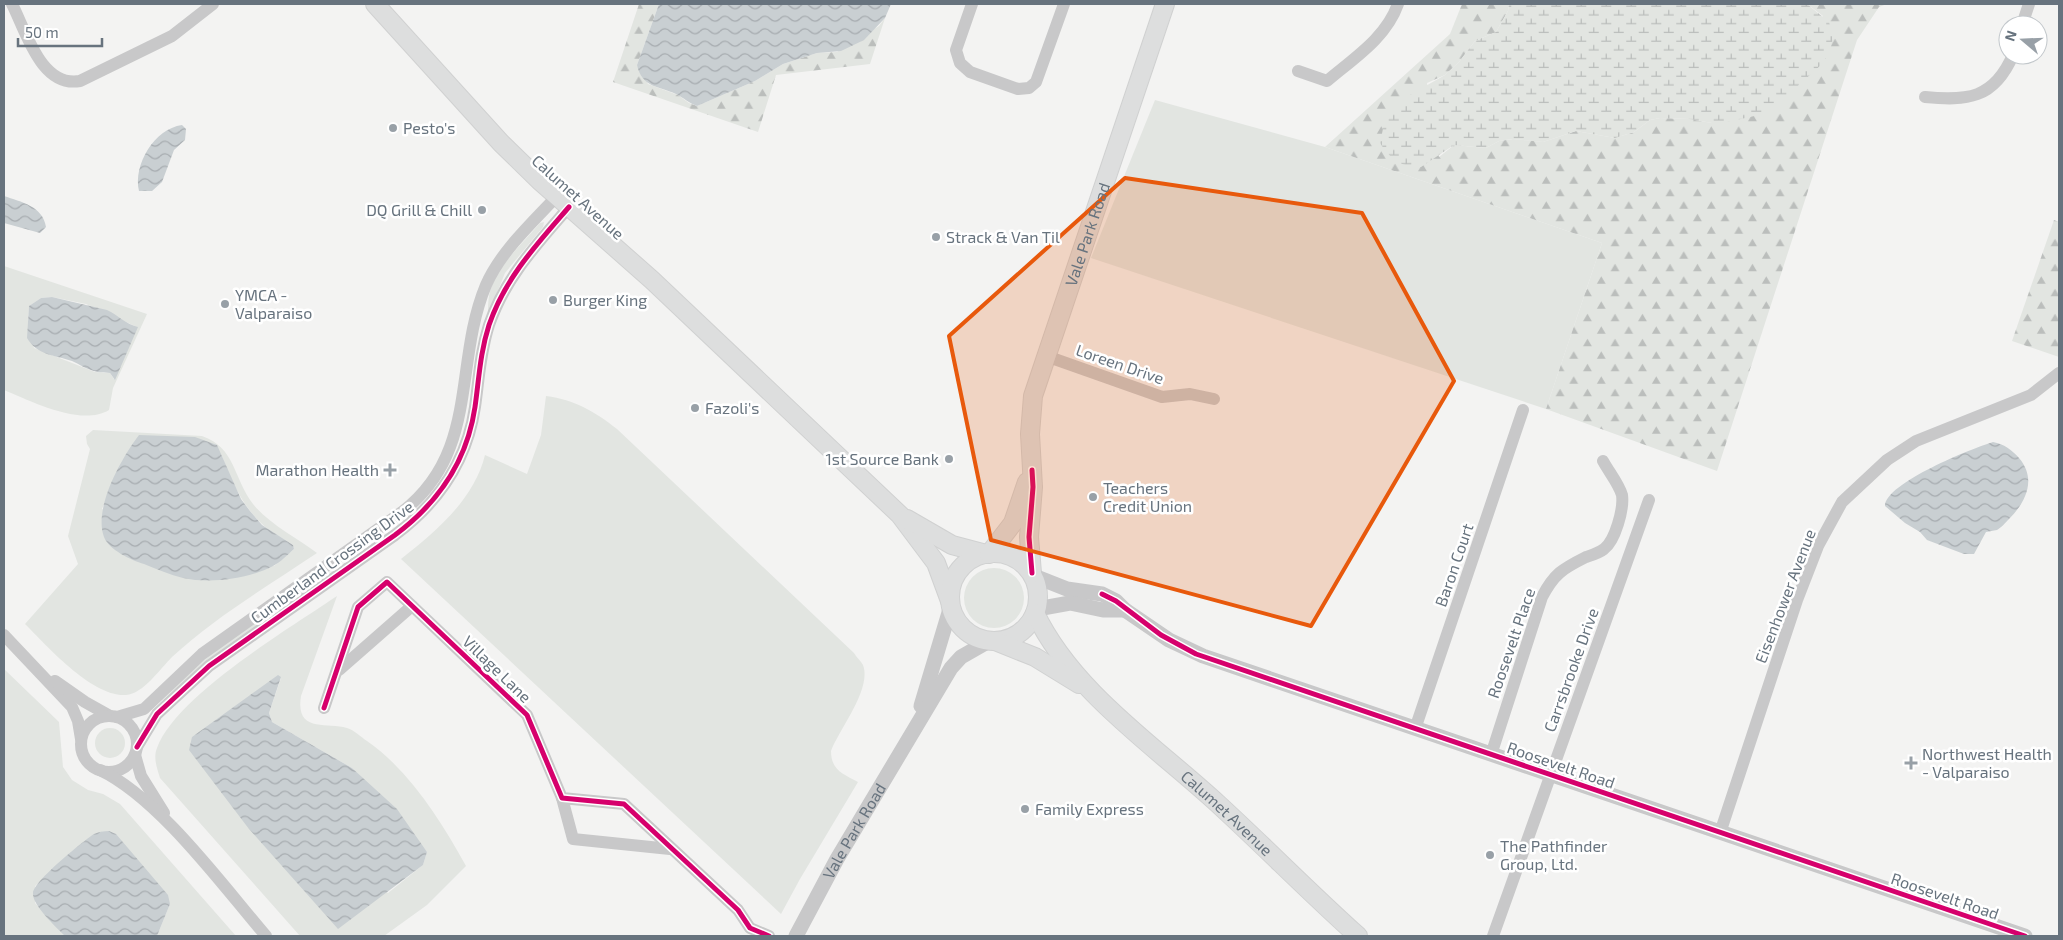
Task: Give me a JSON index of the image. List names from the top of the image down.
{
  "streets": {
    "main road": ["Calumet Avenue", "Vale Park Road"],
    "street": [
      "Loreen Drive",
      "Cumberland Crossing Drive",
      "Baron Court",
      "Eisenhower Avenue",
      "Roosevelt Place",
      "Village Lane",
      "Carrsbrooke Drive",
      "Roosevelt Road"
    ]
  },
  "crossings": [
    ["Calumet Avenue", "Vale Park Road"],
    ["Calumet Avenue", "Cumberland Crossing Drive"],
    ["Calumet Avenue", "Roosevelt Road"],
    ["Vale Park Road", "Loreen Drive"],
    ["Vale Park Road", "Roosevelt Road"],
    ["Baron Court", "Roosevelt Road"],
    ["Eisenhower Avenue", "Roosevelt Road"],
    ["Roosevelt Place", "Roosevelt Road"],
    ["Carrsbrooke Drive", "Roosevelt Road"]
  ],
  "places": {
    "other": [
      "Pesto's",
      "DQ Grill & Chill",
      "Strack & Van Til",
      "Burger King",
      "YMCA - Valparaiso",
      "Fazoli's",
      "1st Source Bank",
      "Teachers Credit Union",
      "Family Express",
      "The Pathfinder Group, Ltd."
    ],
    "health": ["Marathon Health", "Northwest Health - Valparaiso"]
  },
  "scale_bar": "50 m",
  "north": "left"
}
